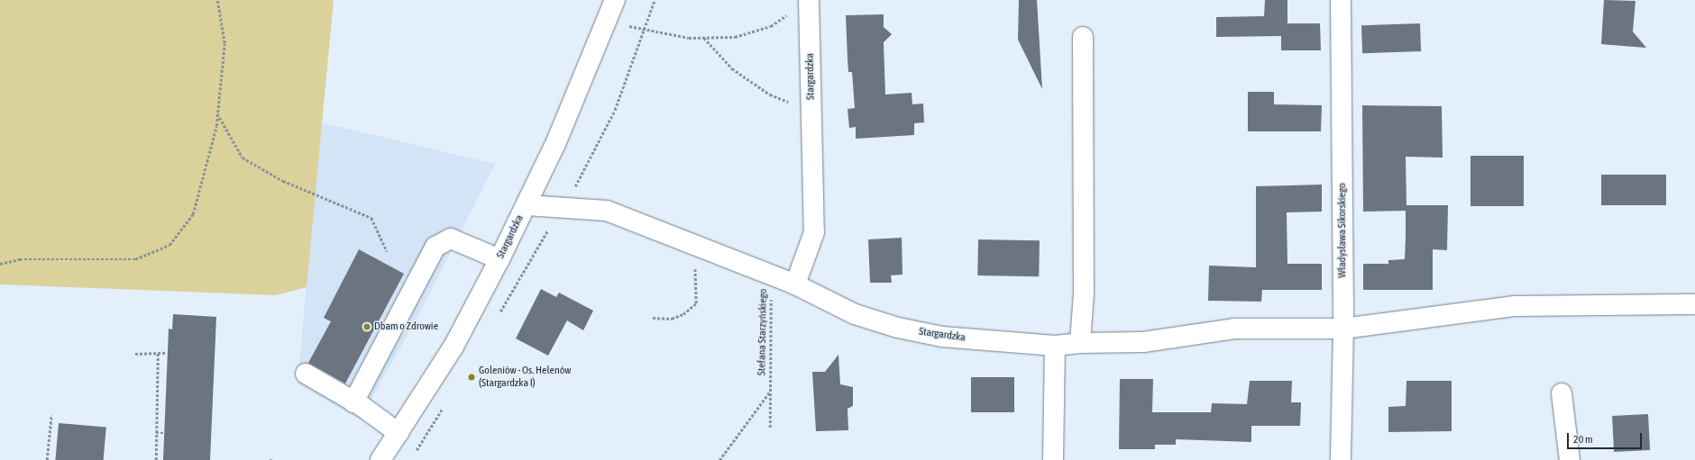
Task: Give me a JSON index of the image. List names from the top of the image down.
{
  "streets": {
    "street": ["Stargardzka", "Władysława Sikorskiego"],
    "path": ["Stefana Starzyńskiego"]
  },
  "crossings": [
    ["Stargardzka", "Władysława Sikorskiego"]
  ],
  "places": ["Dbam o Zdrowie", "Goleniów - Os. Helenów (Stargardzka I)"],
  "scale_bar": "20 m"
}
